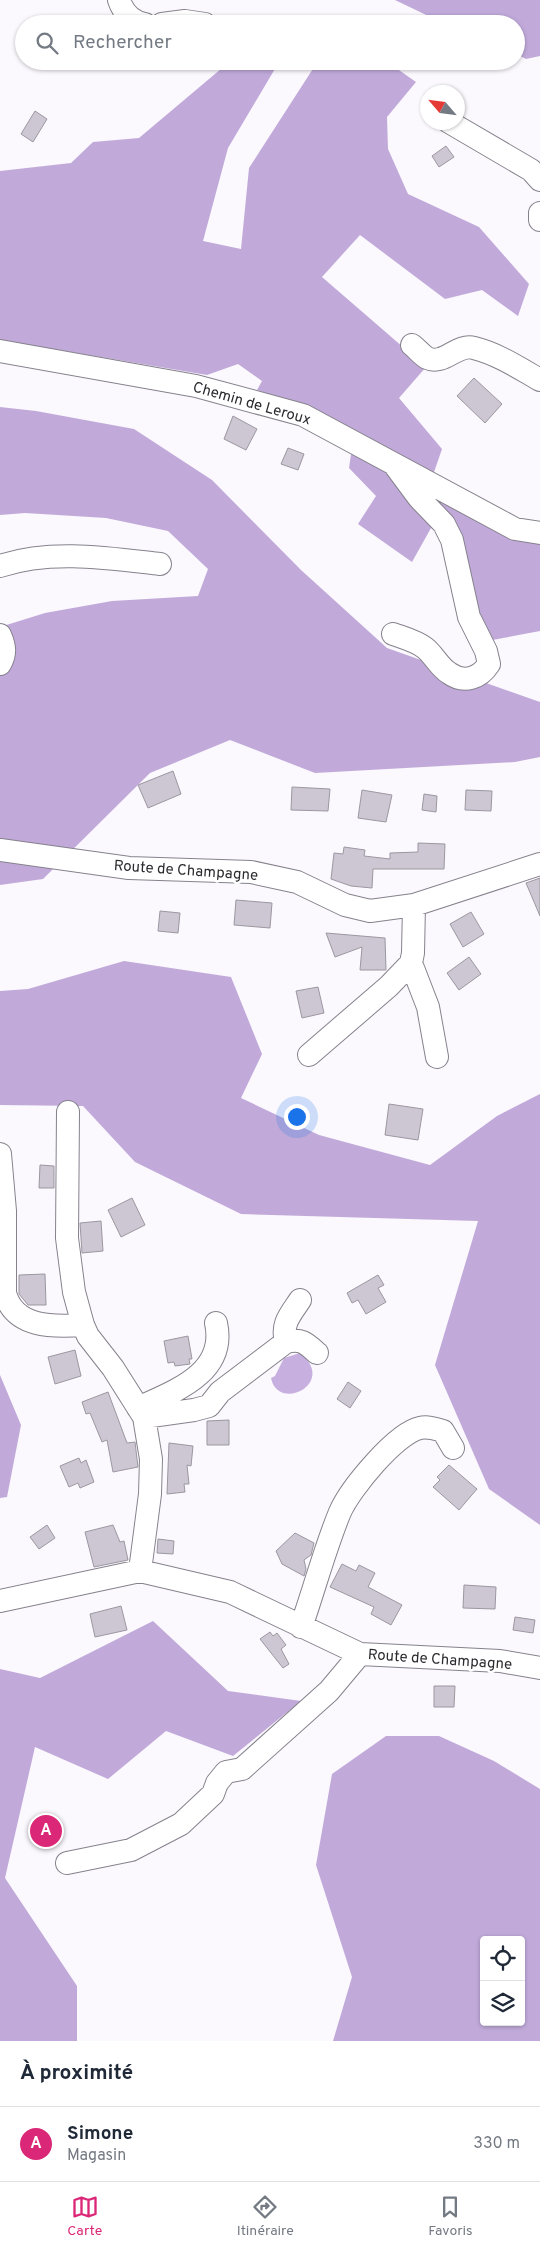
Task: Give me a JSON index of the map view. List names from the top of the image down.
{
  "streets": {
    "street": ["Chemin de Leroux", "Route de Champagne"]
  },
  "north": "top left",
  "page": {
    "search": "Rechercher",
    "pins": "A",
    "heading": "À proximité",
    "list": [
      {
        "mark": "A",
        "name": "Simone",
        "note": "Magasin",
        "value": "330 m"
      }
    ],
    "nav": ["Carte", "Itinéraire", "Favoris"]
  }
}
